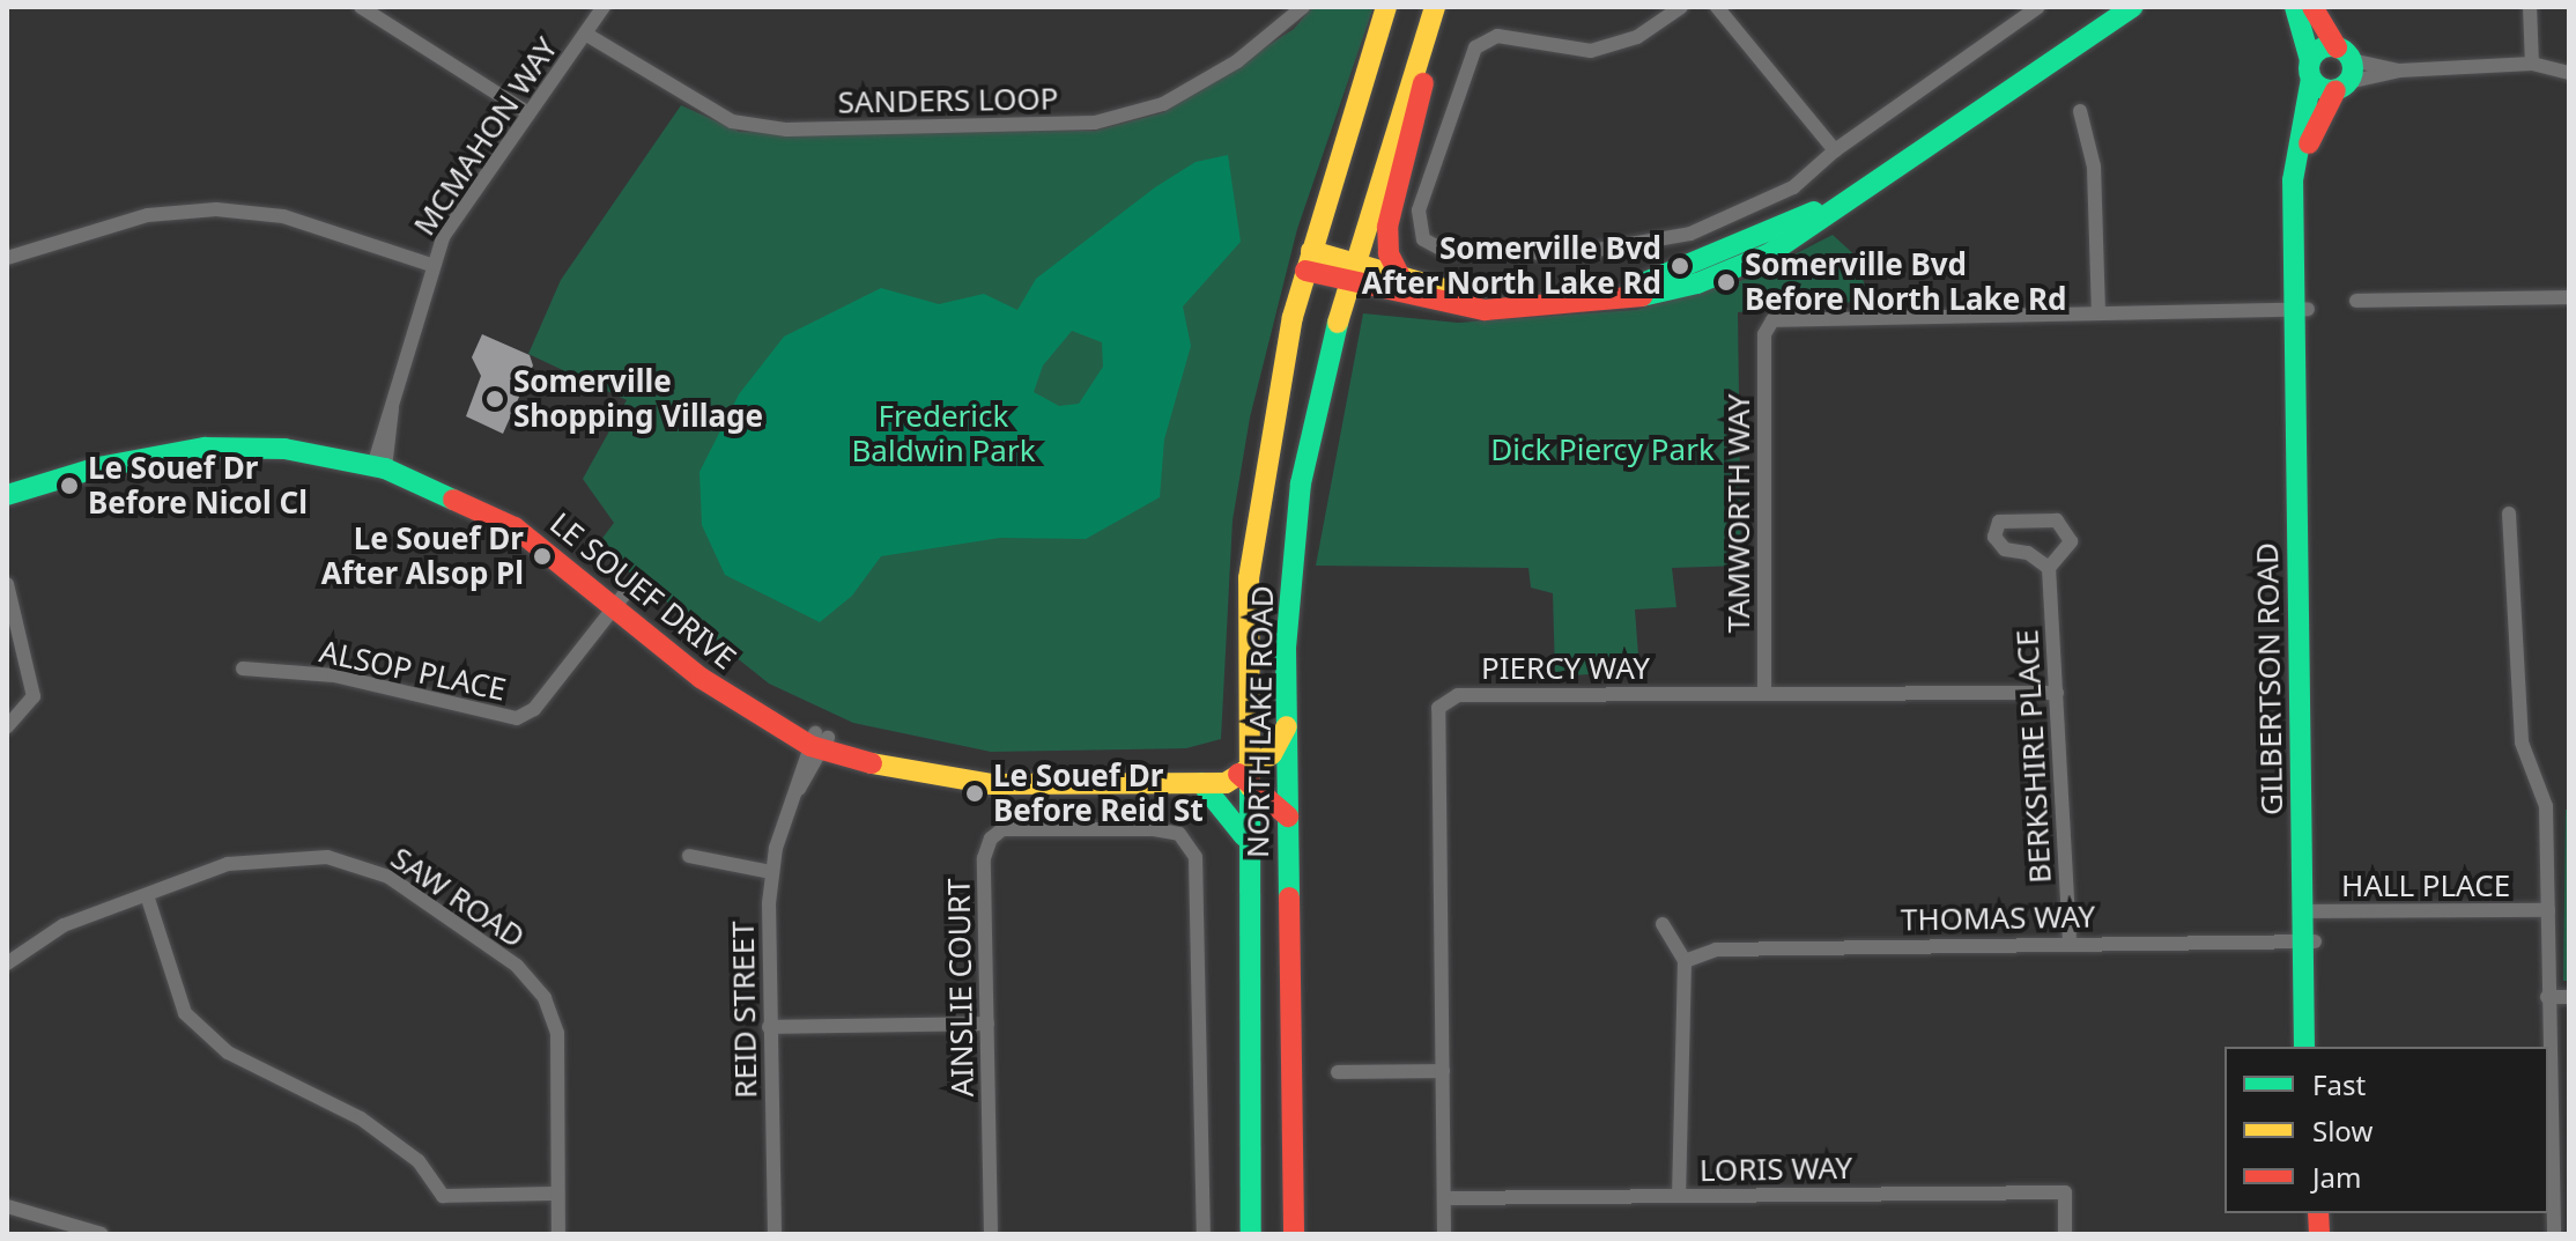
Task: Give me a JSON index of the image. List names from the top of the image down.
{
  "streets": {
    "main road": ["LE SOUEF DRIVE", "GILBERTSON ROAD", "NORTH LAKE ROAD"],
    "street": [
      "SANDERS LOOP",
      "MCMAHON WAY",
      "TAMWORTH WAY",
      "PIERCY WAY",
      "ALSOP PLACE",
      "BERKSHIRE PLACE",
      "HALL PLACE",
      "SAW ROAD",
      "THOMAS WAY",
      "AINSLIE COURT",
      "REID STREET",
      "LORIS WAY"
    ]
  },
  "crossings": [
    ["SANDERS LOOP", "MCMAHON WAY"],
    ["MCMAHON WAY", "LE SOUEF DRIVE"],
    ["TAMWORTH WAY", "PIERCY WAY"],
    ["LE SOUEF DRIVE", "ALSOP PLACE"],
    ["LE SOUEF DRIVE", "NORTH LAKE ROAD"],
    ["LE SOUEF DRIVE", "REID STREET"],
    ["PIERCY WAY", "BERKSHIRE PLACE"],
    ["PIERCY WAY", "LORIS WAY"],
    ["GILBERTSON ROAD", "HALL PLACE"],
    ["GILBERTSON ROAD", "THOMAS WAY"],
    ["BERKSHIRE PLACE", "THOMAS WAY"]
  ],
  "parks": ["Frederick Baldwin Park", "Dick Piercy Park"],
  "places": [
    "Somerville Bvd After North Lake Rd",
    "Somerville Bvd Before North Lake Rd",
    "Somerville Shopping Village",
    "Le Souef Dr Before Nicol Cl",
    "Le Souef Dr After Alsop Pl",
    "Le Souef Dr Before Reid St"
  ],
  "legend": ["Fast", "Slow", "Jam"]
}
